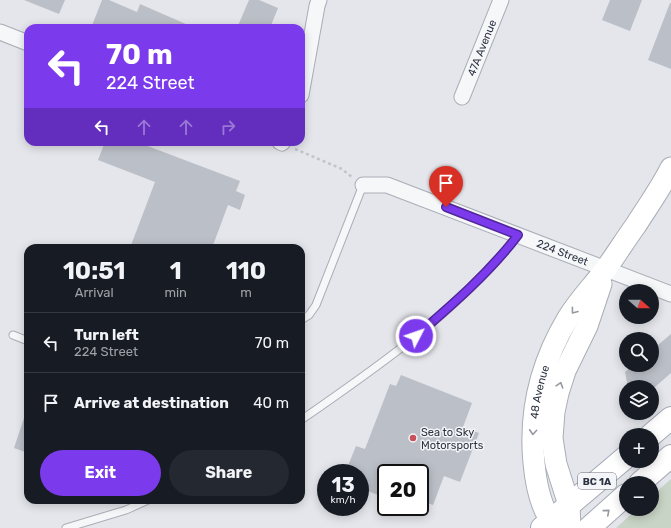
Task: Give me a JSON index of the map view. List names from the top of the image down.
{
  "streets": {
    "main road": ["48 Avenue", "BC 1A"],
    "street": ["47A Avenue", "224 Street"]
  },
  "crossings": [
    ["224 Street", "48 Avenue"],
    ["48 Avenue", "BC 1A"]
  ],
  "places": ["Sea to Sky Motorsports"],
  "north": "right",
  "page": {
    "turn": ["70 m", "224 Street"],
    "eta": [
      "10:51",
      "Arrival",
      "1",
      "min",
      "110",
      "m"
    ],
    "map_buttons": ["+", "−"],
    "list": [
      {
        "name": "Turn left",
        "note": "224 Street",
        "value": "70 m"
      },
      {
        "name": "Arrive at destination",
        "value": "40 m"
      }
    ],
    "buttons": ["Exit", "Share"],
    "speed": "13 km/h",
    "limit": "20"
  }
}
